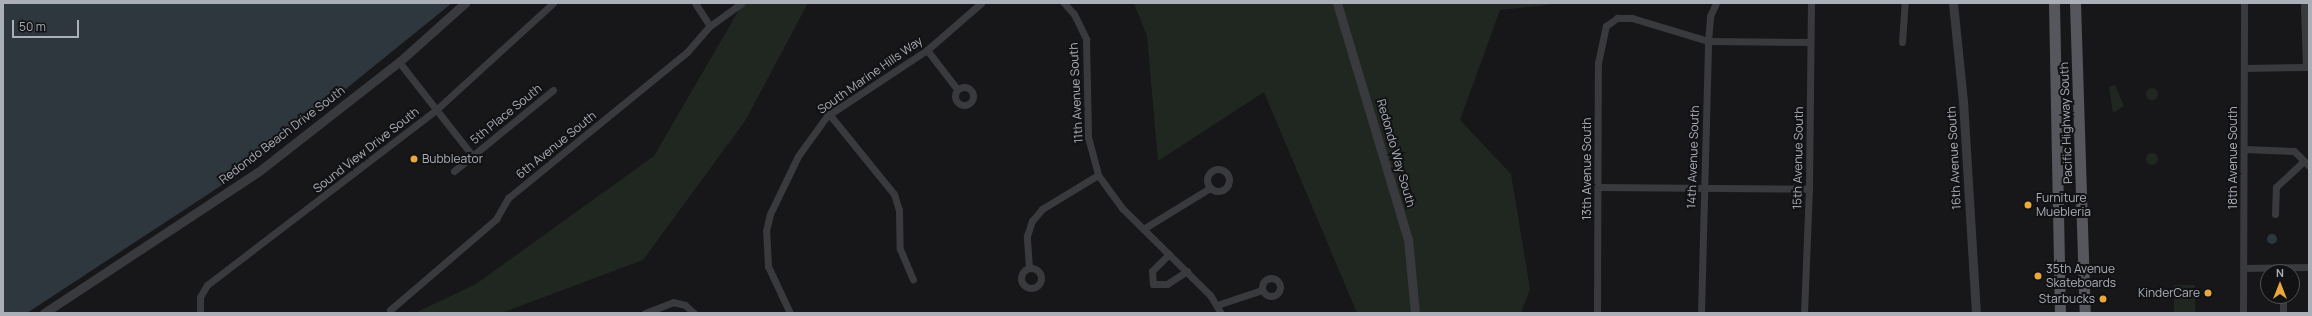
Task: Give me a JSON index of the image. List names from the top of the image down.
{
  "streets": {
    "main road": ["Pacific Highway South"],
    "street": [
      "South Marine Hills Way",
      "11th Avenue South",
      "5th Place South",
      "Redondo Beach Drive South",
      "6th Avenue South",
      "Sound View Drive South",
      "Redondo Way South",
      "14th Avenue South",
      "15th Avenue South",
      "16th Avenue South",
      "18th Avenue South",
      "13th Avenue South"
    ]
  },
  "crossings": [
    ["14th Avenue South", "13th Avenue South"]
  ],
  "places": [
    "Bubbleator",
    "Furniture Muebleria",
    "35th Avenue Skateboards",
    "KinderCare",
    "Starbucks"
  ],
  "scale_bar": "50 m",
  "north": "top"
}
